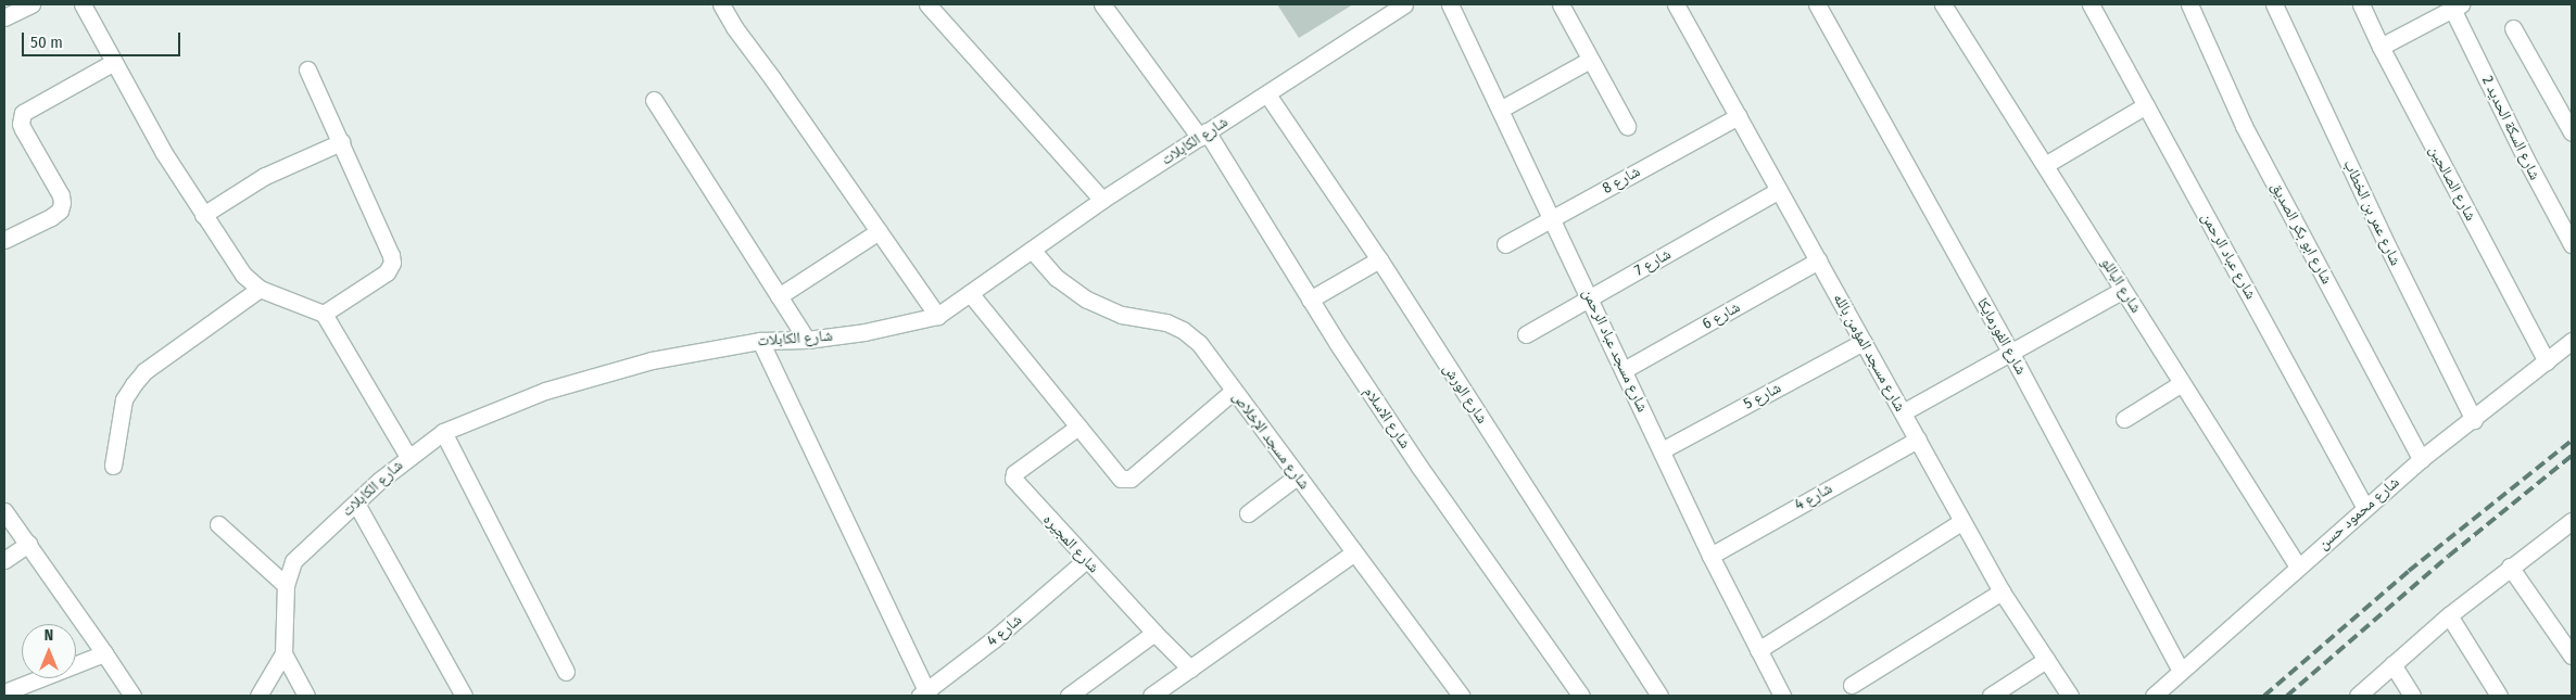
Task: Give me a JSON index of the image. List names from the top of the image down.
{
  "streets": {
    "street": [
      "شارع السكة الحديد 2",
      "شارع الكابلات",
      "شارع 8",
      "شارع الصالحين",
      "شارع عمر بن الخطاب",
      "شارع ابو بكر الصديق",
      "شارع عباد الرحمن",
      "شارع 7",
      "شارع الباللو",
      "شارع 6",
      "شارع الفورمايكا",
      "شارع مسجد عباد الرحمن",
      "شارع مسجد المؤمن بالله",
      "شارع الورش",
      "شارع 5",
      "شارع الاسلام",
      "شارع مسجد الإخلاص",
      "شارع 4",
      "شارع محمود حسن",
      "شارع المجيره"
    ]
  },
  "crossings": [
    ["شارع الكابلات", "شارع الورش"],
    ["شارع الكابلات", "شارع الاسلام"],
    ["شارع الكابلات", "شارع مسجد الإخلاص"],
    ["شارع 8", "شارع مسجد عباد الرحمن"],
    ["شارع 8", "شارع مسجد المؤمن بالله"],
    ["شارع الصالحين", "شارع محمود حسن"],
    ["شارع عمر بن الخطاب", "شارع محمود حسن"],
    ["شارع ابو بكر الصديق", "شارع محمود حسن"],
    ["شارع عباد الرحمن", "شارع محمود حسن"],
    ["شارع 7", "شارع مسجد عباد الرحمن"],
    ["شارع 7", "شارع مسجد المؤمن بالله"],
    ["شارع الباللو", "شارع محمود حسن"],
    ["شارع 6", "شارع مسجد عباد الرحمن"],
    ["شارع 6", "شارع مسجد المؤمن بالله"],
    ["شارع الفورمايكا", "شارع محمود حسن"],
    ["شارع مسجد عباد الرحمن", "شارع 5"],
    ["شارع مسجد عباد الرحمن", "شارع 4"],
    ["شارع مسجد المؤمن بالله", "شارع 5"],
    ["شارع مسجد المؤمن بالله", "شارع 4"],
    ["شارع 4", "شارع المجيره"]
  ],
  "scale_bar": "50 m",
  "north": "top"
}
